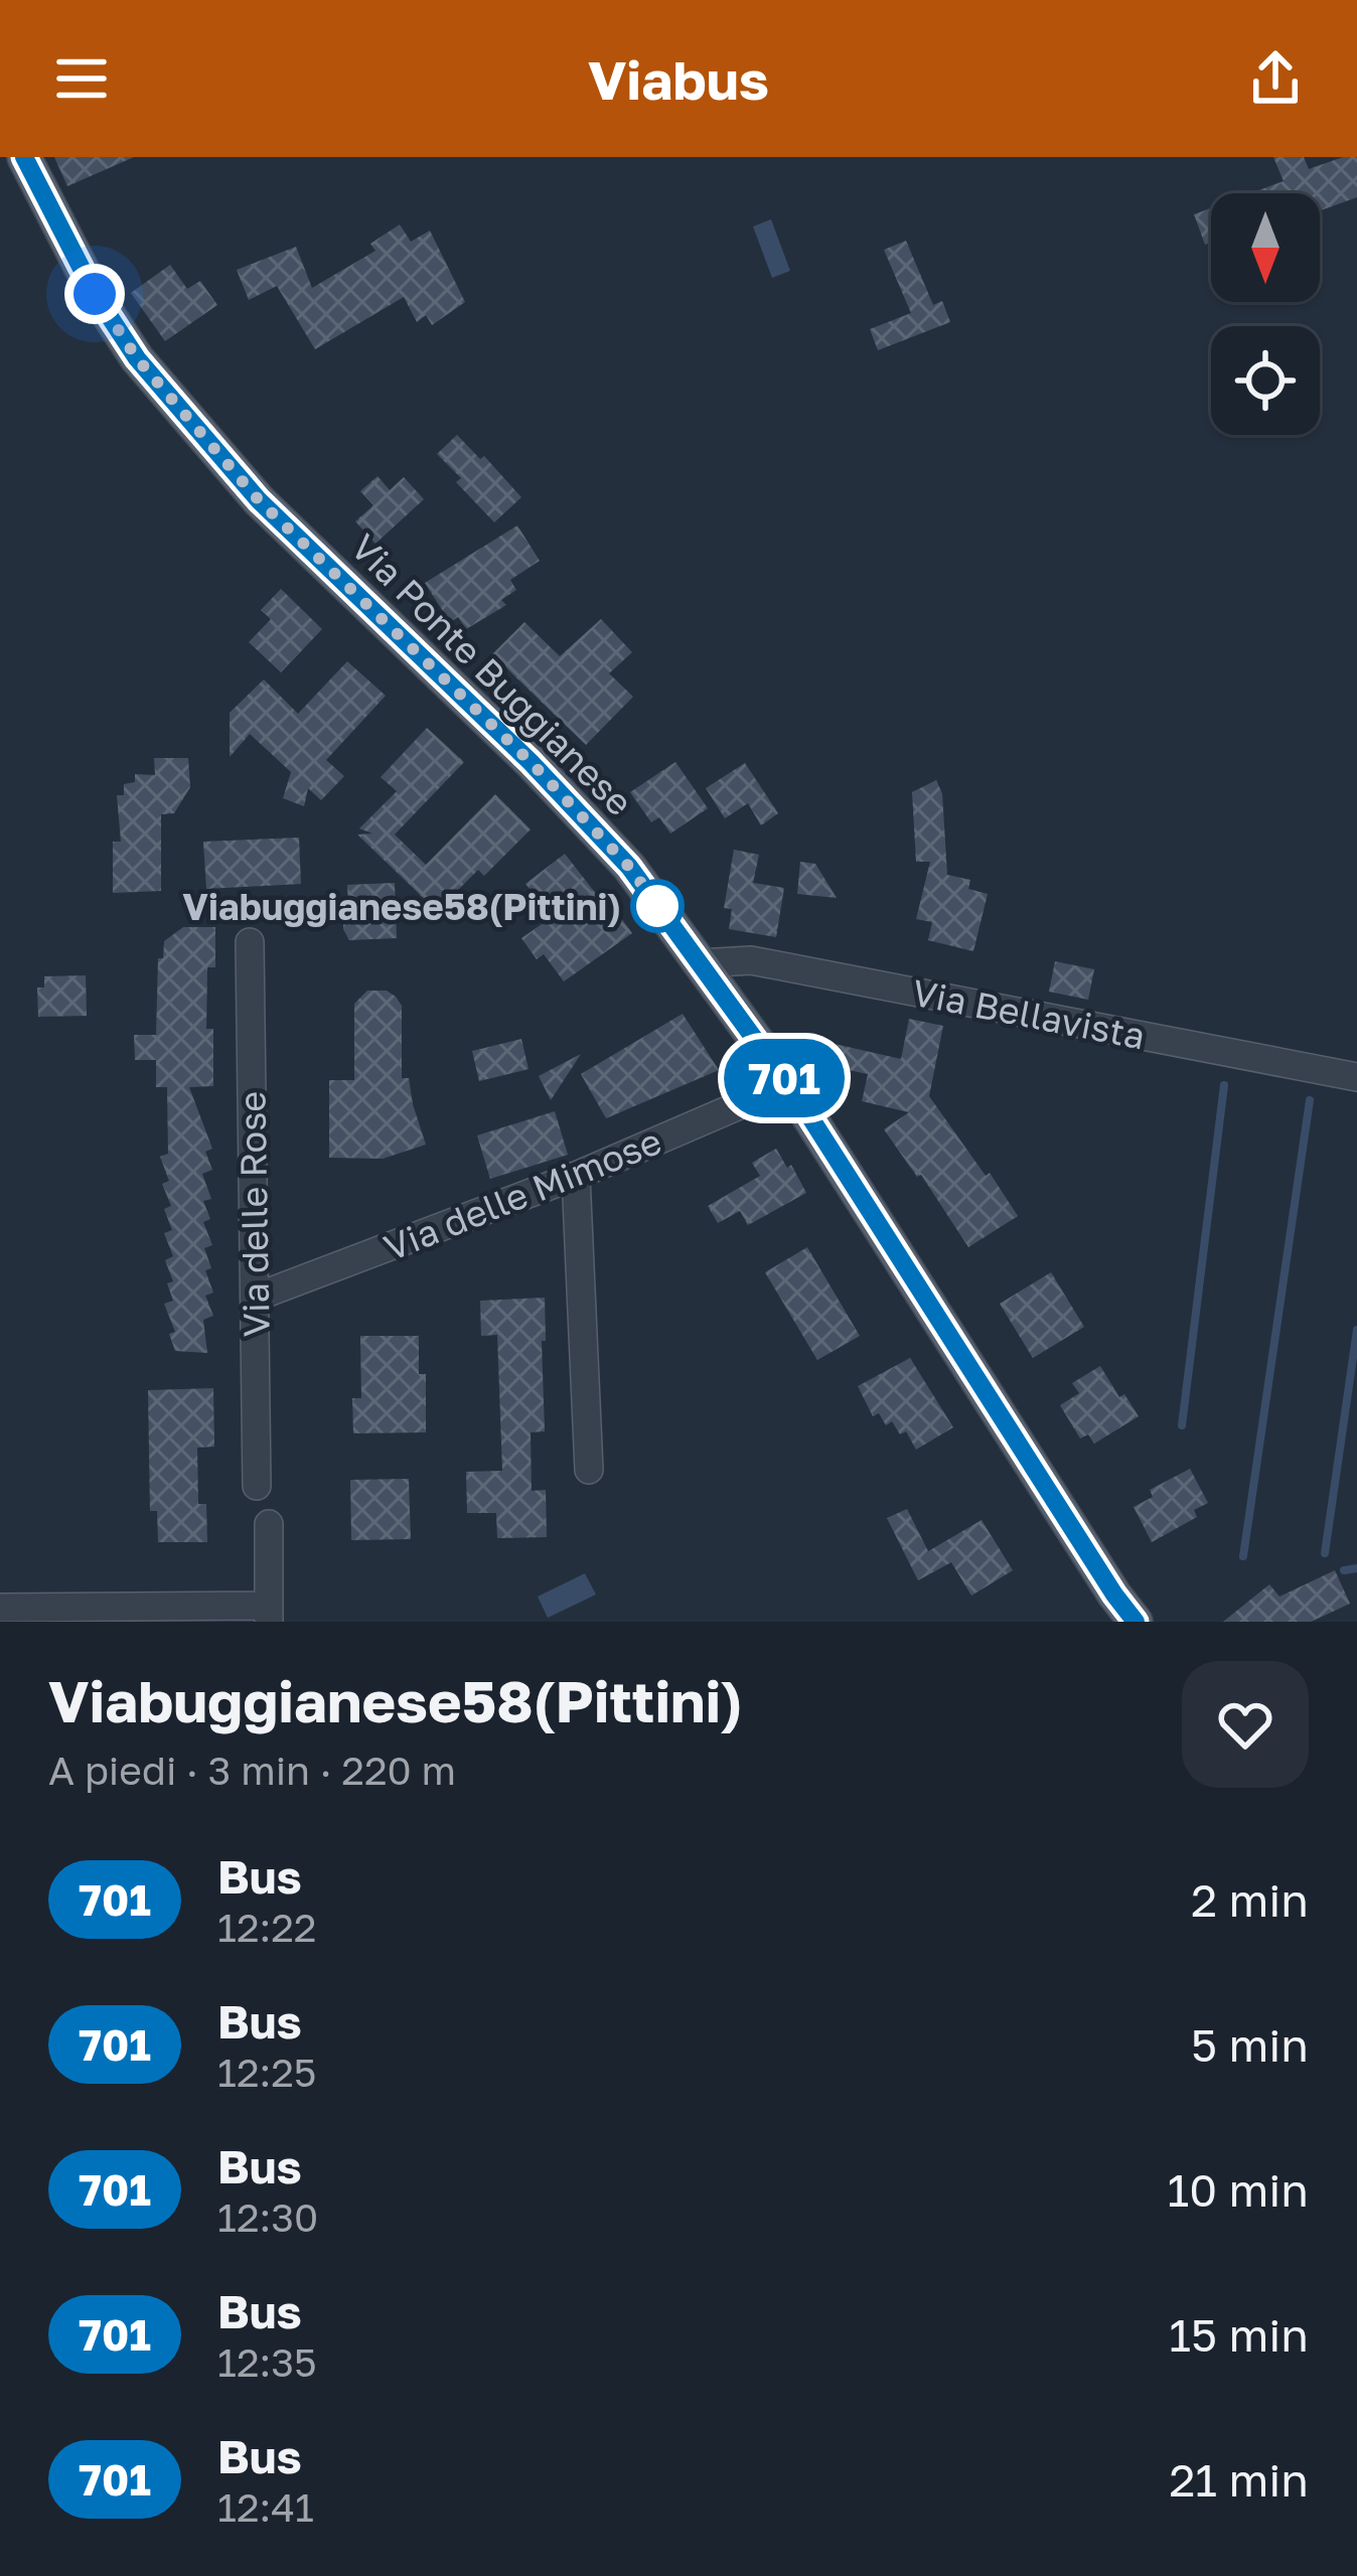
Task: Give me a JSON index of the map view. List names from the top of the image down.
{
  "streets": {
    "main road": ["Via Ponte Buggianese"],
    "street": ["Via Bellavista", "Via delle Mimose", "Via delle Rose"]
  },
  "crossings": [
    ["Via Ponte Buggianese", "Via Bellavista"],
    ["Via Ponte Buggianese", "Via delle Mimose"],
    ["Via delle Mimose", "Via delle Rose"]
  ],
  "places": ["Viabuggianese58(Pittini)"],
  "lines": ["bus line 701"],
  "north": "bottom",
  "page": {
    "header": "Viabus",
    "on_map": "701",
    "heading": ["Viabuggianese58(Pittini)", "A piedi · 3 min · 220 m"],
    "list": [
      {
        "mark": "701",
        "name": "Bus",
        "note": "12:22",
        "value": "2 min"
      },
      {
        "mark": "701",
        "name": "Bus",
        "note": "12:25",
        "value": "5 min"
      },
      {
        "mark": "701",
        "name": "Bus",
        "note": "12:30",
        "value": "10 min"
      },
      {
        "mark": "701",
        "name": "Bus",
        "note": "12:35",
        "value": "15 min"
      },
      {
        "mark": "701",
        "name": "Bus",
        "note": "12:41",
        "value": "21 min"
      }
    ]
  }
}
